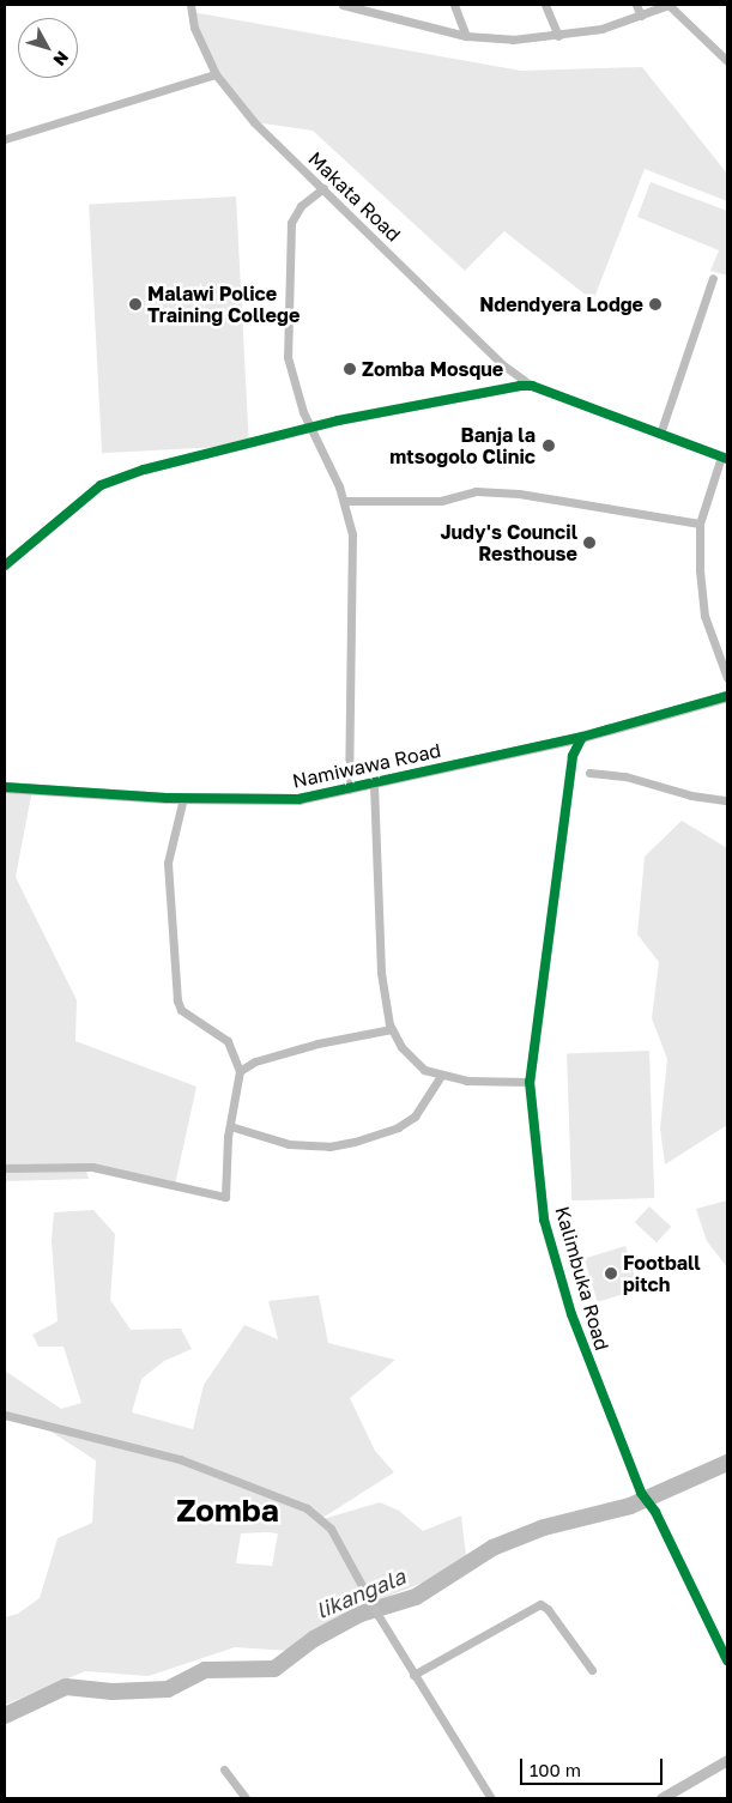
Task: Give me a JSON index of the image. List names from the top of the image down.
{
  "streets": {
    "street": ["Makata Road", "Namiwawa Road", "Kalimbuka Road"]
  },
  "crossings": [
    ["Namiwawa Road", "Kalimbuka Road"]
  ],
  "districts": ["Zomba"],
  "water": ["likangala"],
  "places": [
    "Malawi Police Training College",
    "Ndendyera Lodge",
    "Zomba Mosque",
    "Banja la mtsogolo Clinic",
    "Judy's Council Resthouse",
    "Football pitch"
  ],
  "scale_bar": "100 m",
  "north": "bottom right"
}
